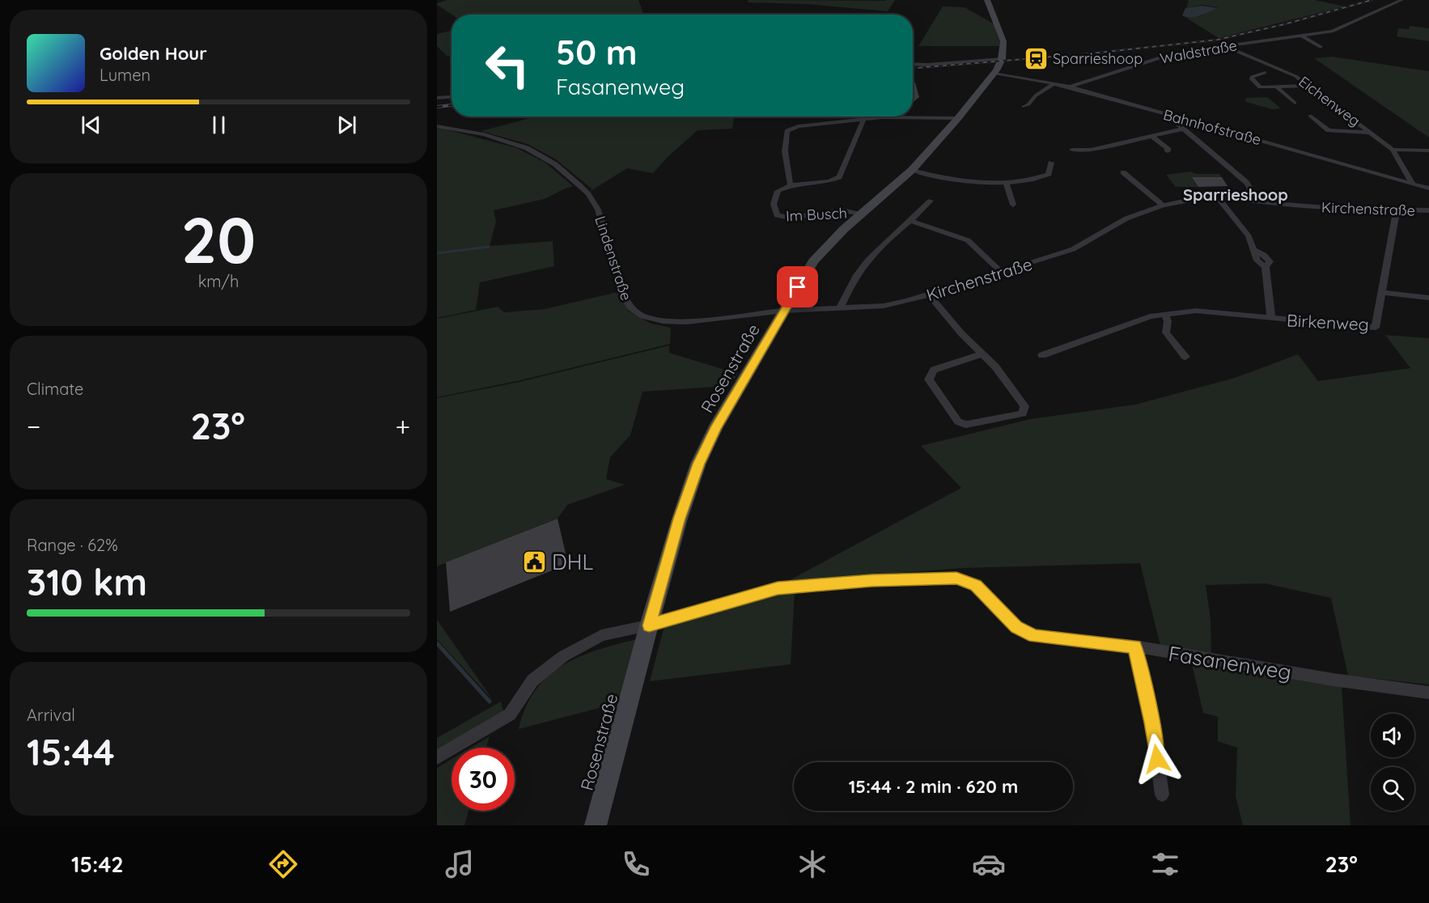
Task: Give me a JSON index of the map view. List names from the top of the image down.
{
  "streets": {
    "main road": ["Rosenstraße"],
    "street": [
      "Waldstraße",
      "Eichenweg",
      "Bahnhofstraße",
      "Kirchenstraße",
      "Im Busch",
      "Lindenstraße",
      "Birkenweg",
      "Fasanenweg"
    ]
  },
  "crossings": [
    ["Waldstraße", "Eichenweg"],
    ["Waldstraße", "Bahnhofstraße"],
    ["Eichenweg", "Bahnhofstraße"],
    ["Bahnhofstraße", "Rosenstraße"],
    ["Kirchenstraße", "Lindenstraße"],
    ["Kirchenstraße", "Birkenweg"],
    ["Kirchenstraße", "Rosenstraße"],
    ["Im Busch", "Rosenstraße"],
    ["Lindenstraße", "Rosenstraße"],
    ["Rosenstraße", "Fasanenweg"]
  ],
  "districts": ["Sparrieshoop"],
  "places": {
    "station": ["Sparrieshoop"],
    "public building": ["DHL"]
  },
  "page": {
    "turn": ["50 m", "Fasanenweg"],
    "song": ["Golden Hour", "Lumen"],
    "tile": [
      ["20", "km/h"],
      "Climate",
      ["Range · 62%", "310 km"],
      ["Arrival", "15:44"]
    ],
    "heat": ["−", "23°", "+"],
    "limit": "30",
    "trip": "15:44 · 2 min · 620 m",
    "tabs": ["15:42", "23°"]
  }
}
